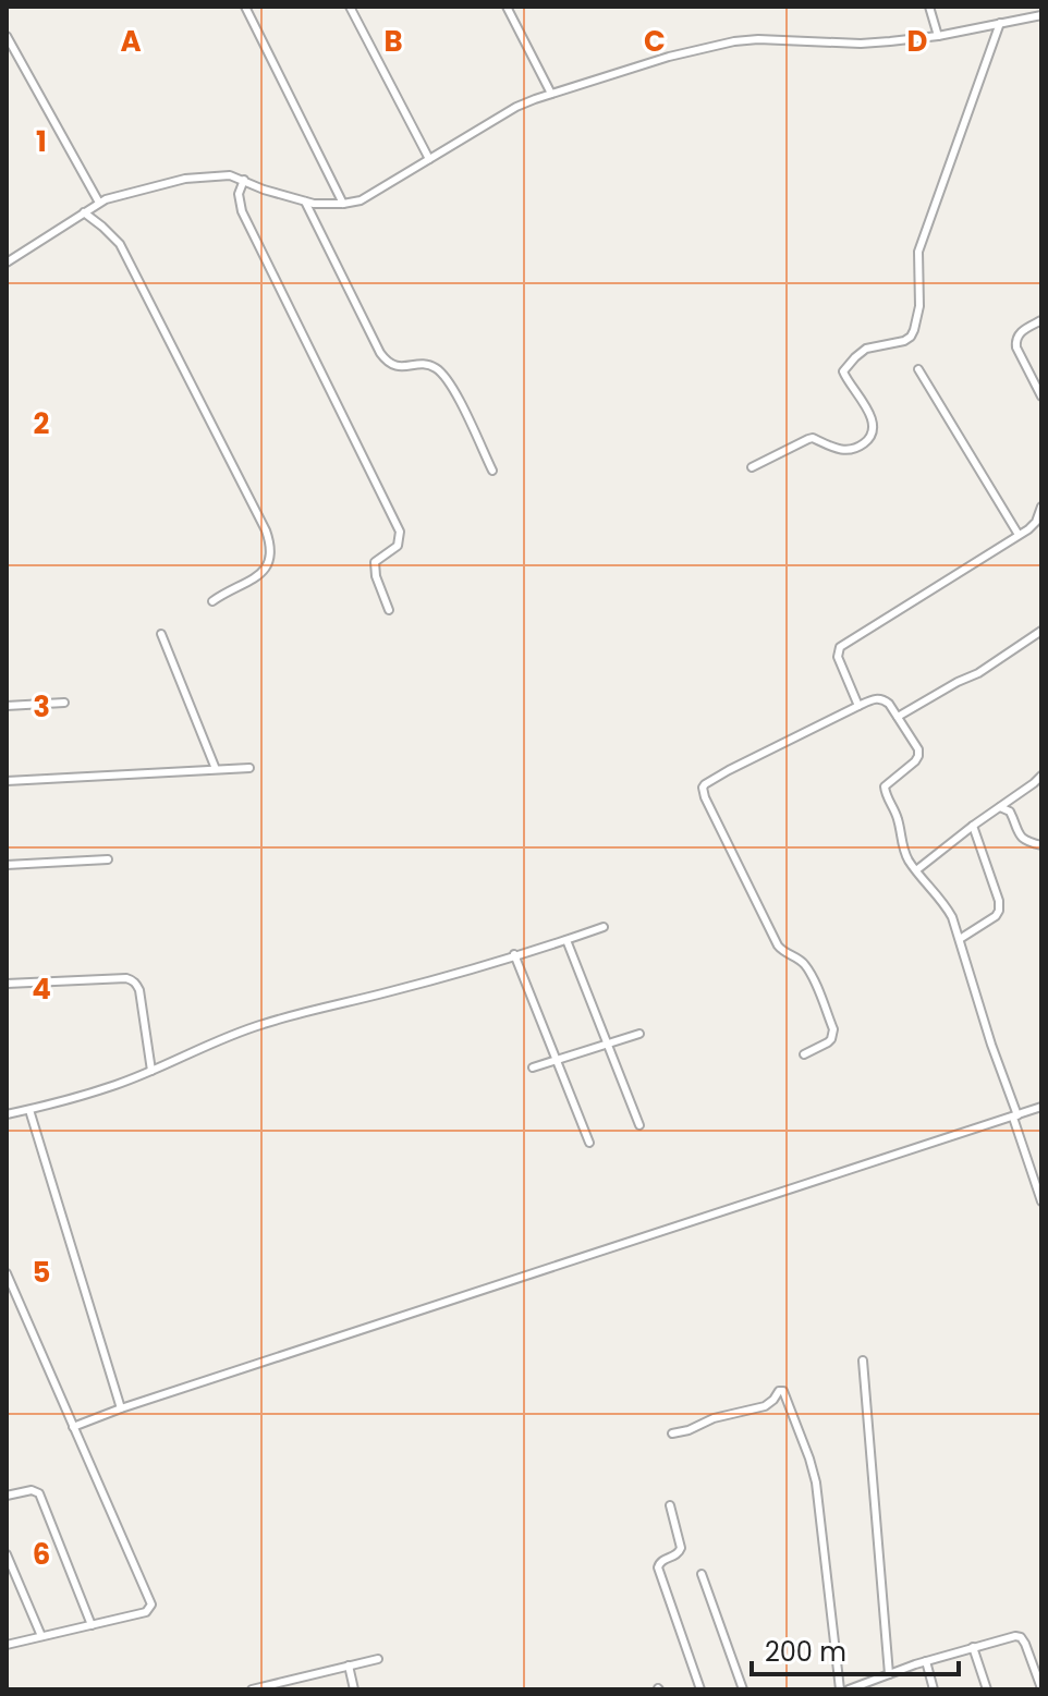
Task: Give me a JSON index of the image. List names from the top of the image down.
{
  "scale_bar": "200 m",
  "grid": {
    "columns": [
      "A",
      "B",
      "C",
      "D"
    ],
    "rows": [
      "1",
      "2",
      "3",
      "4",
      "5",
      "6"
    ]
  }
}
